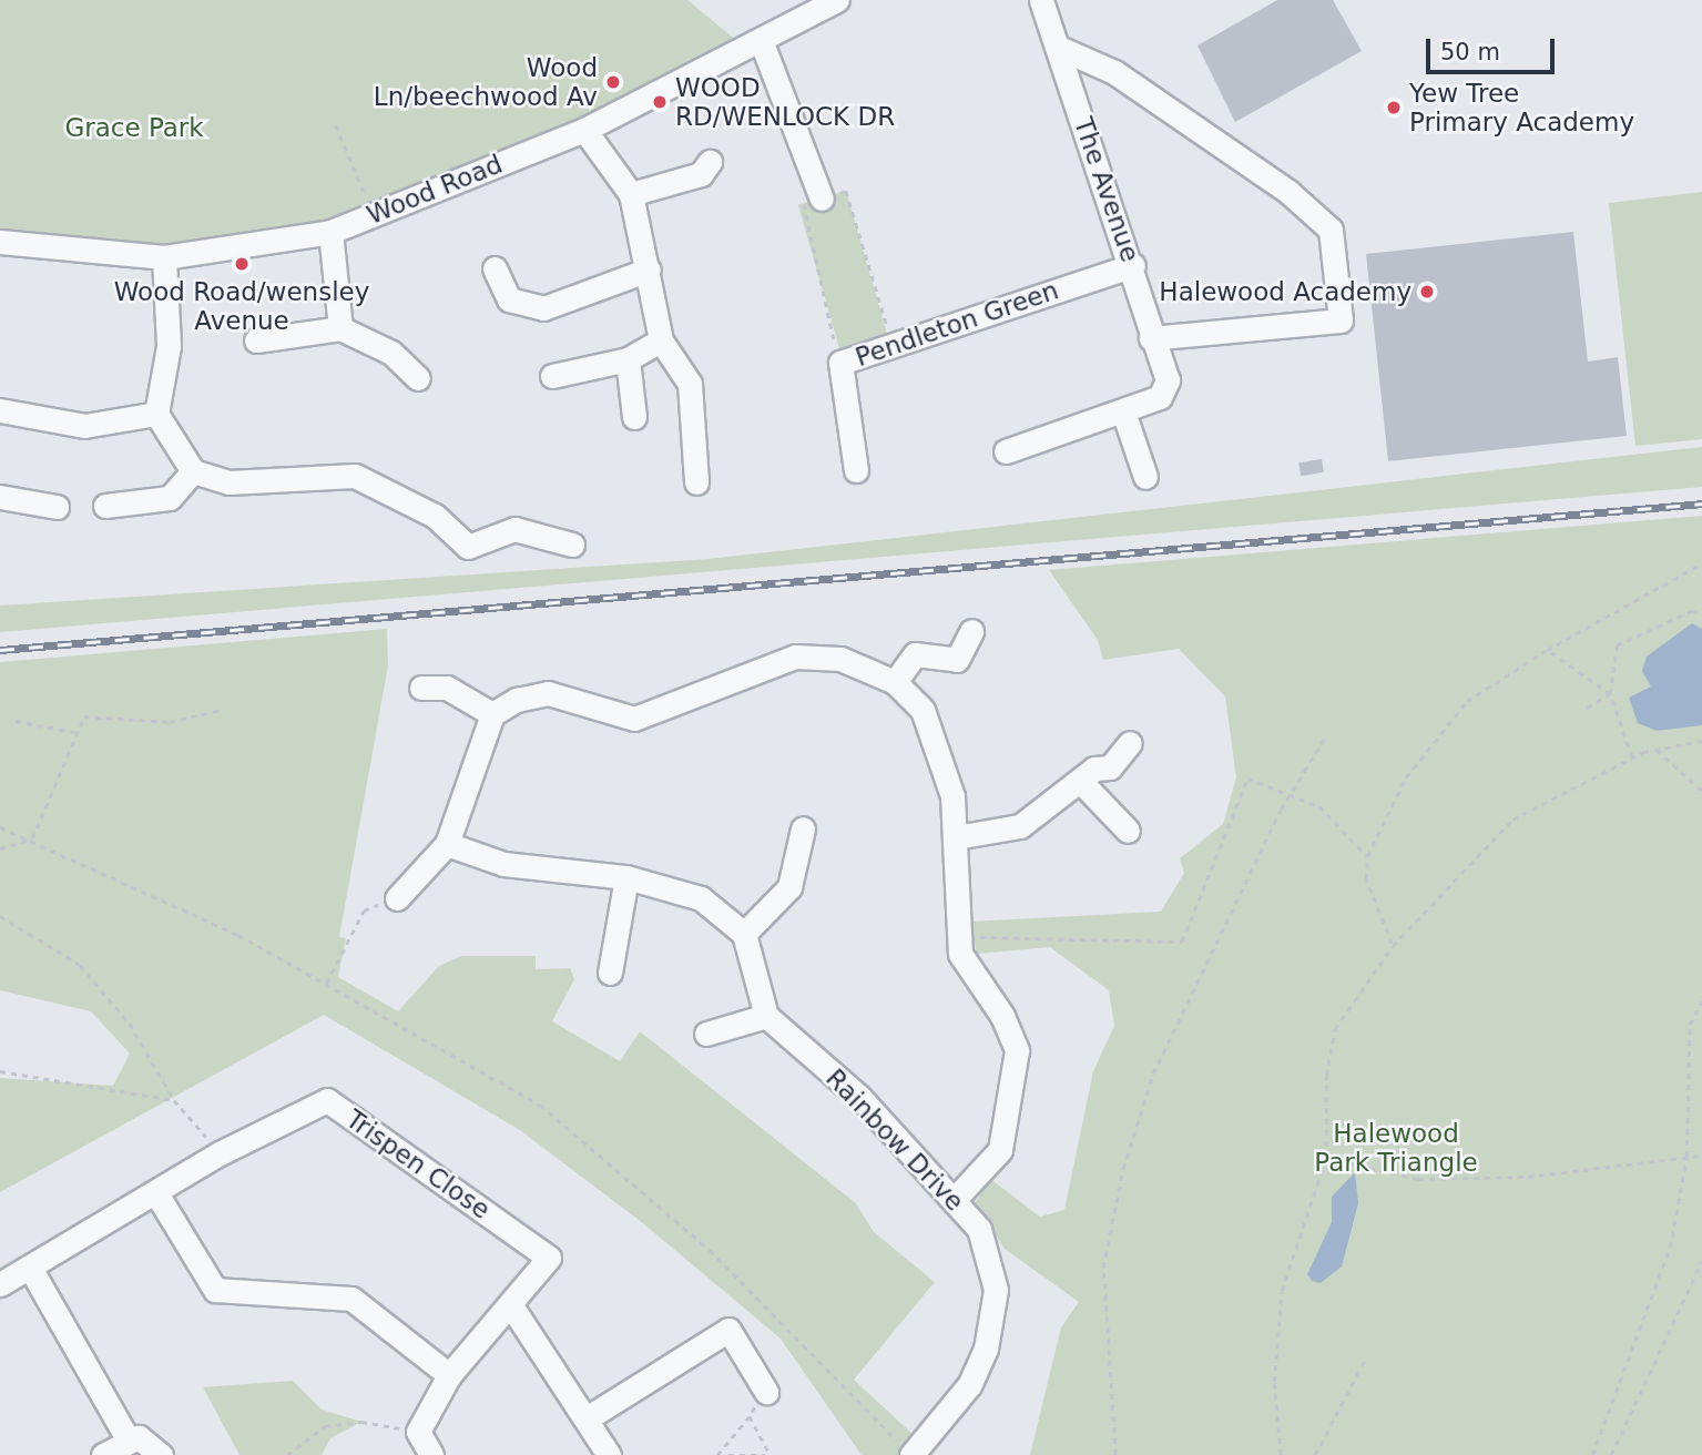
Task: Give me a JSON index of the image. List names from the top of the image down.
{
  "streets": {
    "street": [
      "Wood Road",
      "The Avenue",
      "Pendleton Green",
      "Rainbow Drive",
      "Trispen Close"
    ]
  },
  "crossings": [
    ["The Avenue", "Pendleton Green"]
  ],
  "parks": ["Grace Park", "Halewood Park Triangle"],
  "places": [
    "Wood Ln/beechwood Av",
    "WOOD RD/WENLOCK DR",
    "Yew Tree Primary Academy",
    "Wood Road/wensley Avenue",
    "Halewood Academy"
  ],
  "scale_bar": "50 m"
}
